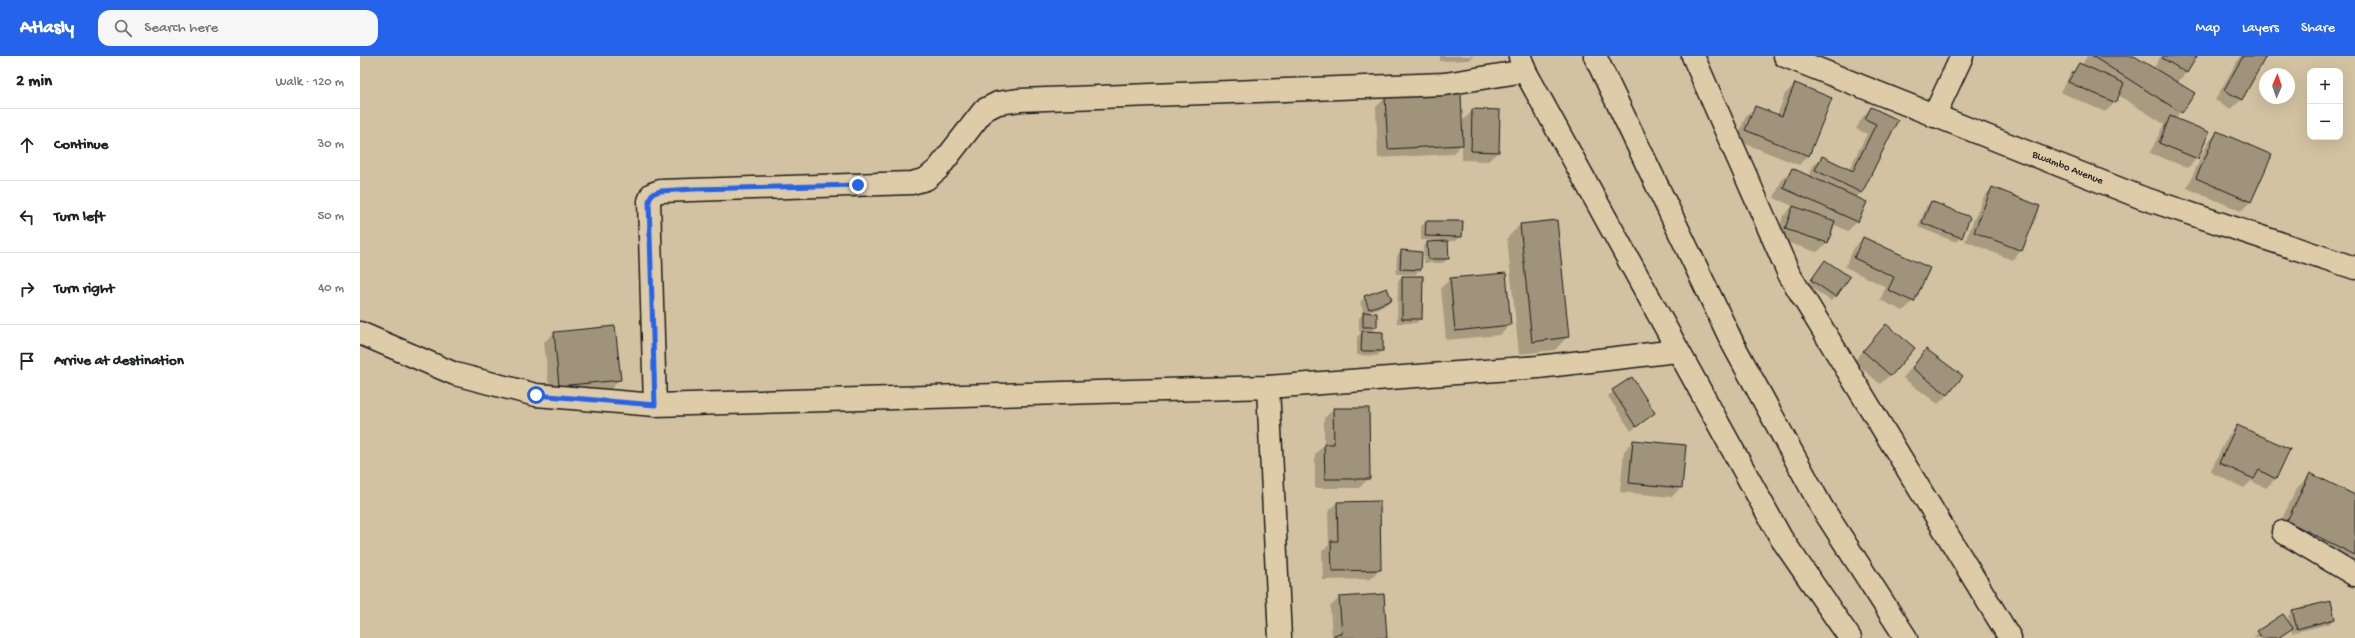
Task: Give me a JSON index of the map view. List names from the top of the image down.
{
  "streets": {
    "main road": ["Bwambo Avenue"]
  },
  "north": "top",
  "page": {
    "header": "Atlasly",
    "search": "Search here",
    "nav": ["Map", "Layers", "Share"],
    "heading": ["2 min", "Walk · 120 m"],
    "map_buttons": ["+", "−"],
    "list": [
      ["Continue", "30 m"],
      ["Turn left", "50 m"],
      ["Turn right", "40 m"],
      "Arrive at destination"
    ]
  }
}
